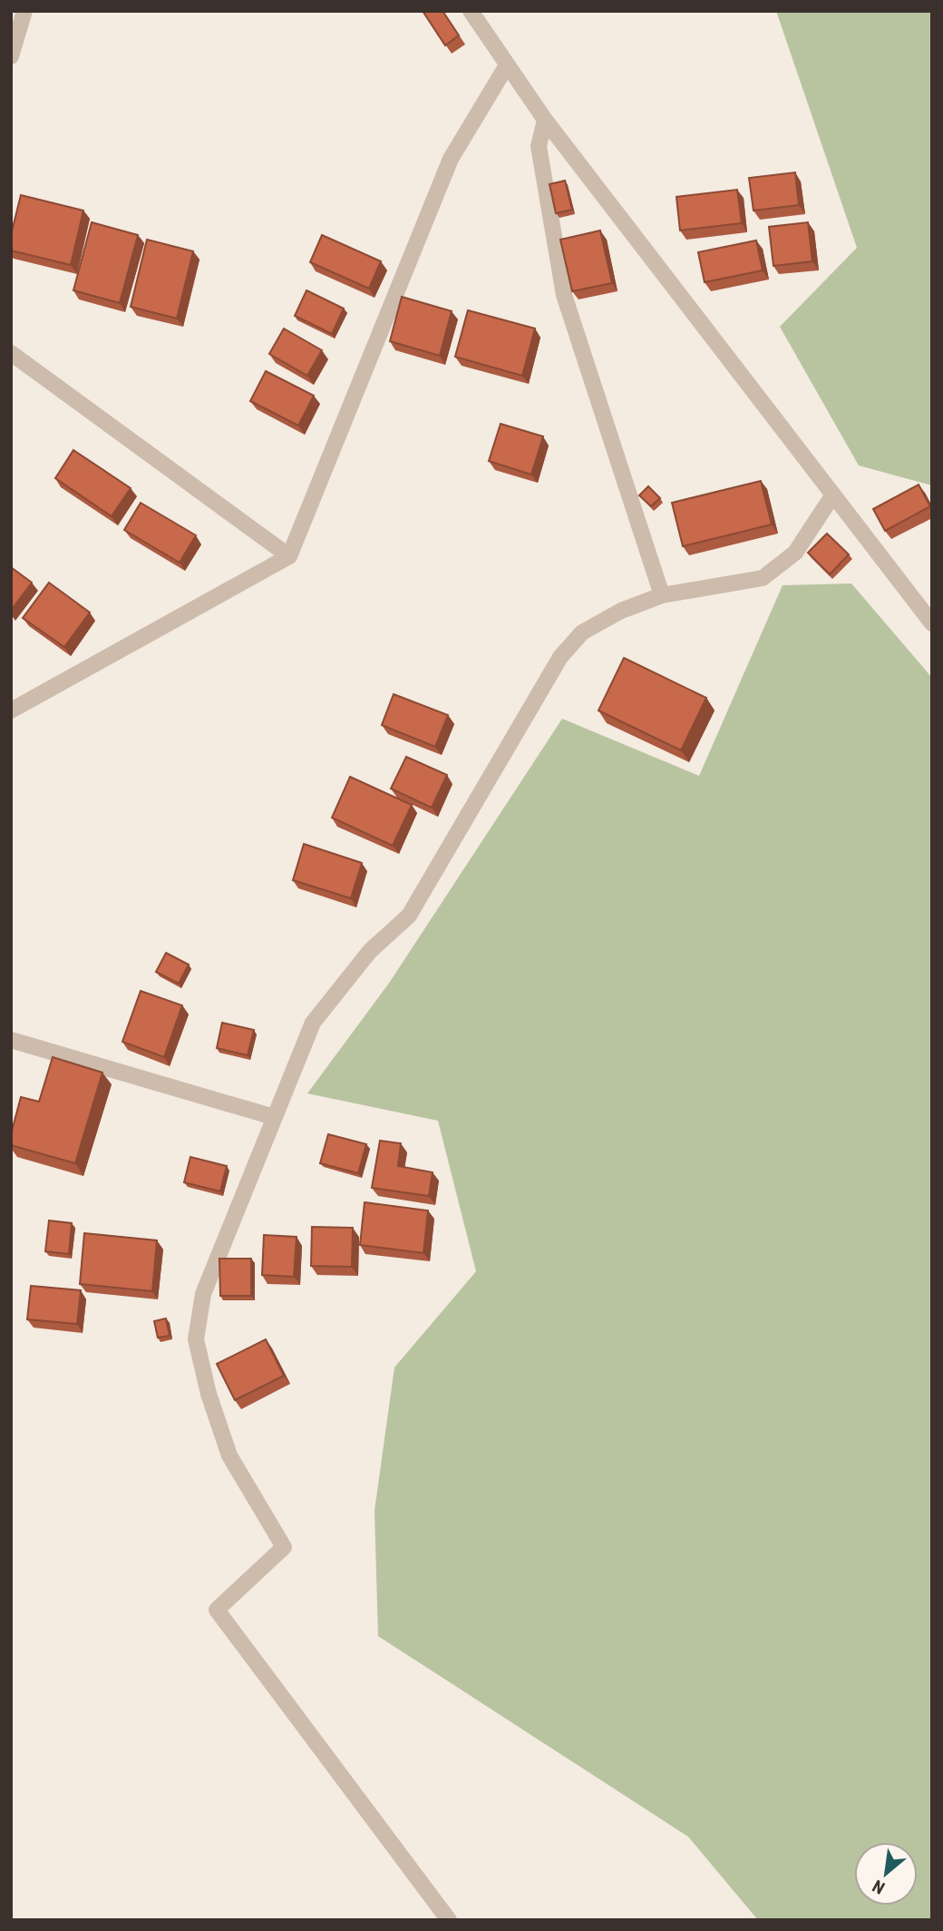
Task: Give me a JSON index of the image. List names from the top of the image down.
{
  "north": "bottom left"
}
